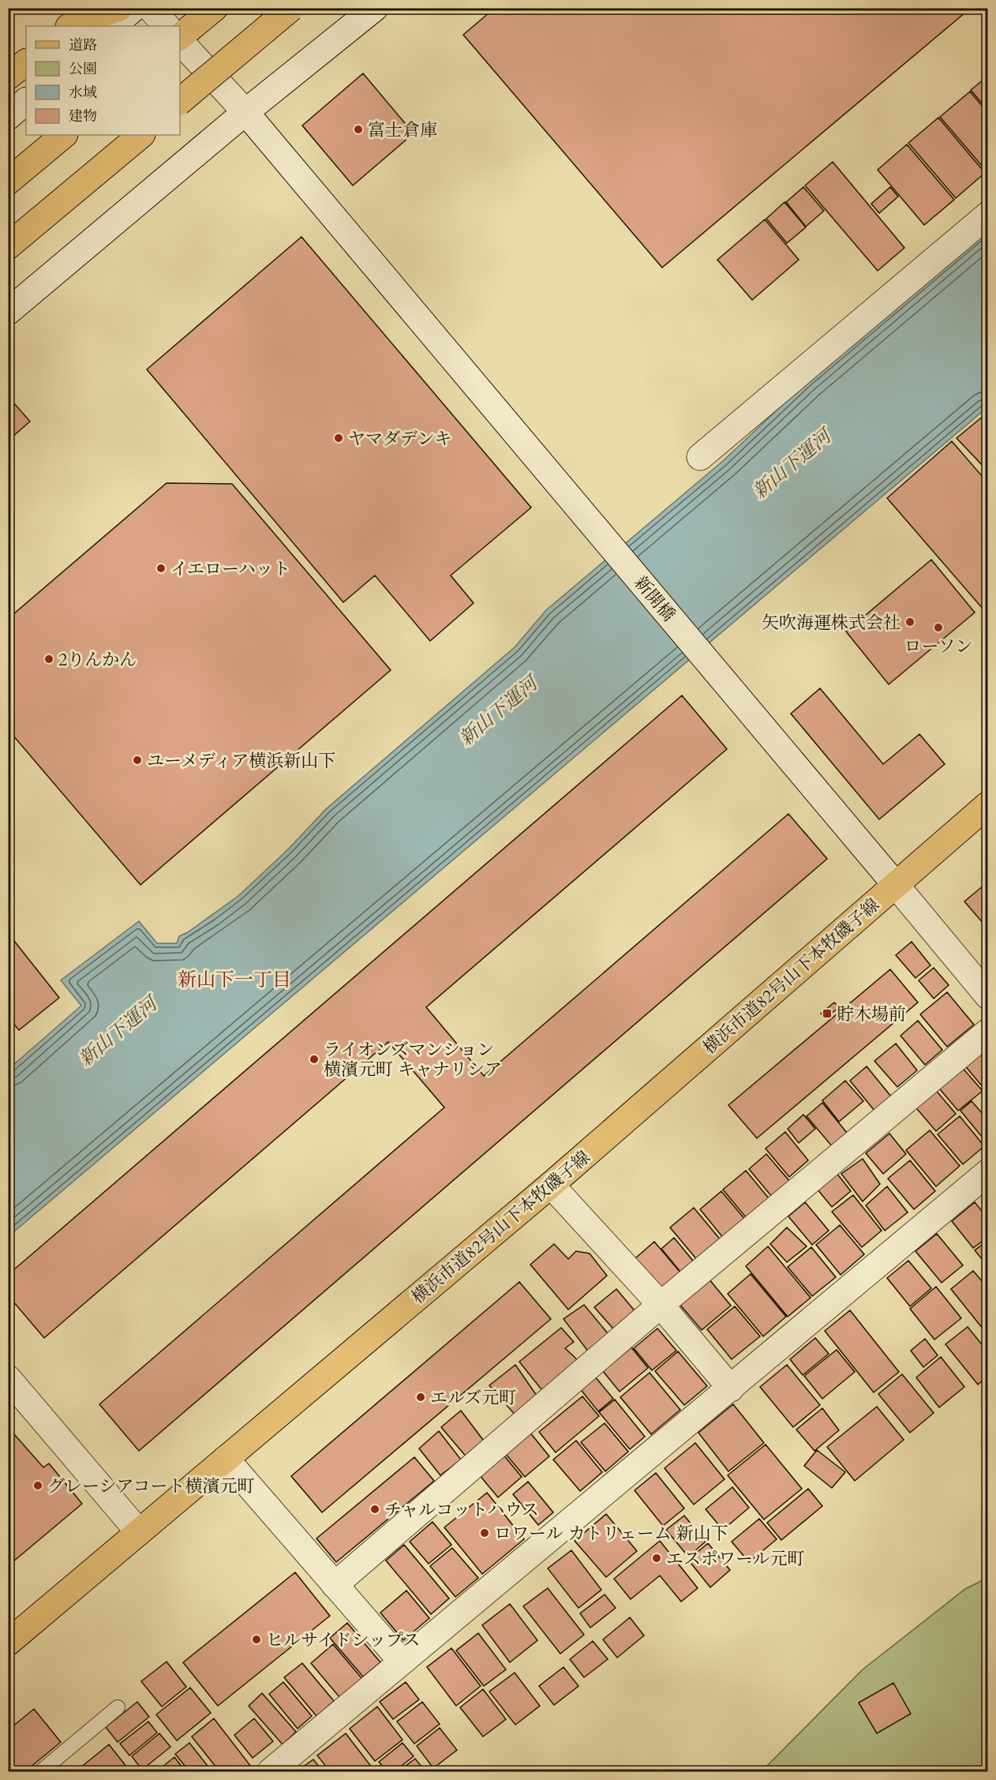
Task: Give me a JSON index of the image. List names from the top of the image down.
{
  "streets": {
    "main road": ["横浜市道82号山下本牧磯子線"],
    "street": ["新開橋"]
  },
  "crossings": [
    ["新開橋", "横浜市道82号山下本牧磯子線"]
  ],
  "districts": ["新山下一丁目"],
  "water": ["新山下運河"],
  "places": {
    "other": [
      "富士倉庫",
      "ヤマダデンキ",
      "イエローハット",
      "矢吹海運株式会社",
      "ローソン",
      "2りんかん",
      "ユーメディア横浜新山下",
      "ライオンズマンション 横濱元町 キャナリシア",
      "エルズ元町",
      "グレーシアコート横濱元町",
      "チャルコットハウス",
      "ロワール カトリェーム 新山下",
      "エスポワール元町",
      "ヒルサイドシップス"
    ],
    "transit": ["貯木場前"]
  },
  "legend": [
    "道路",
    "公園",
    "水域",
    "建物"
  ]
}
